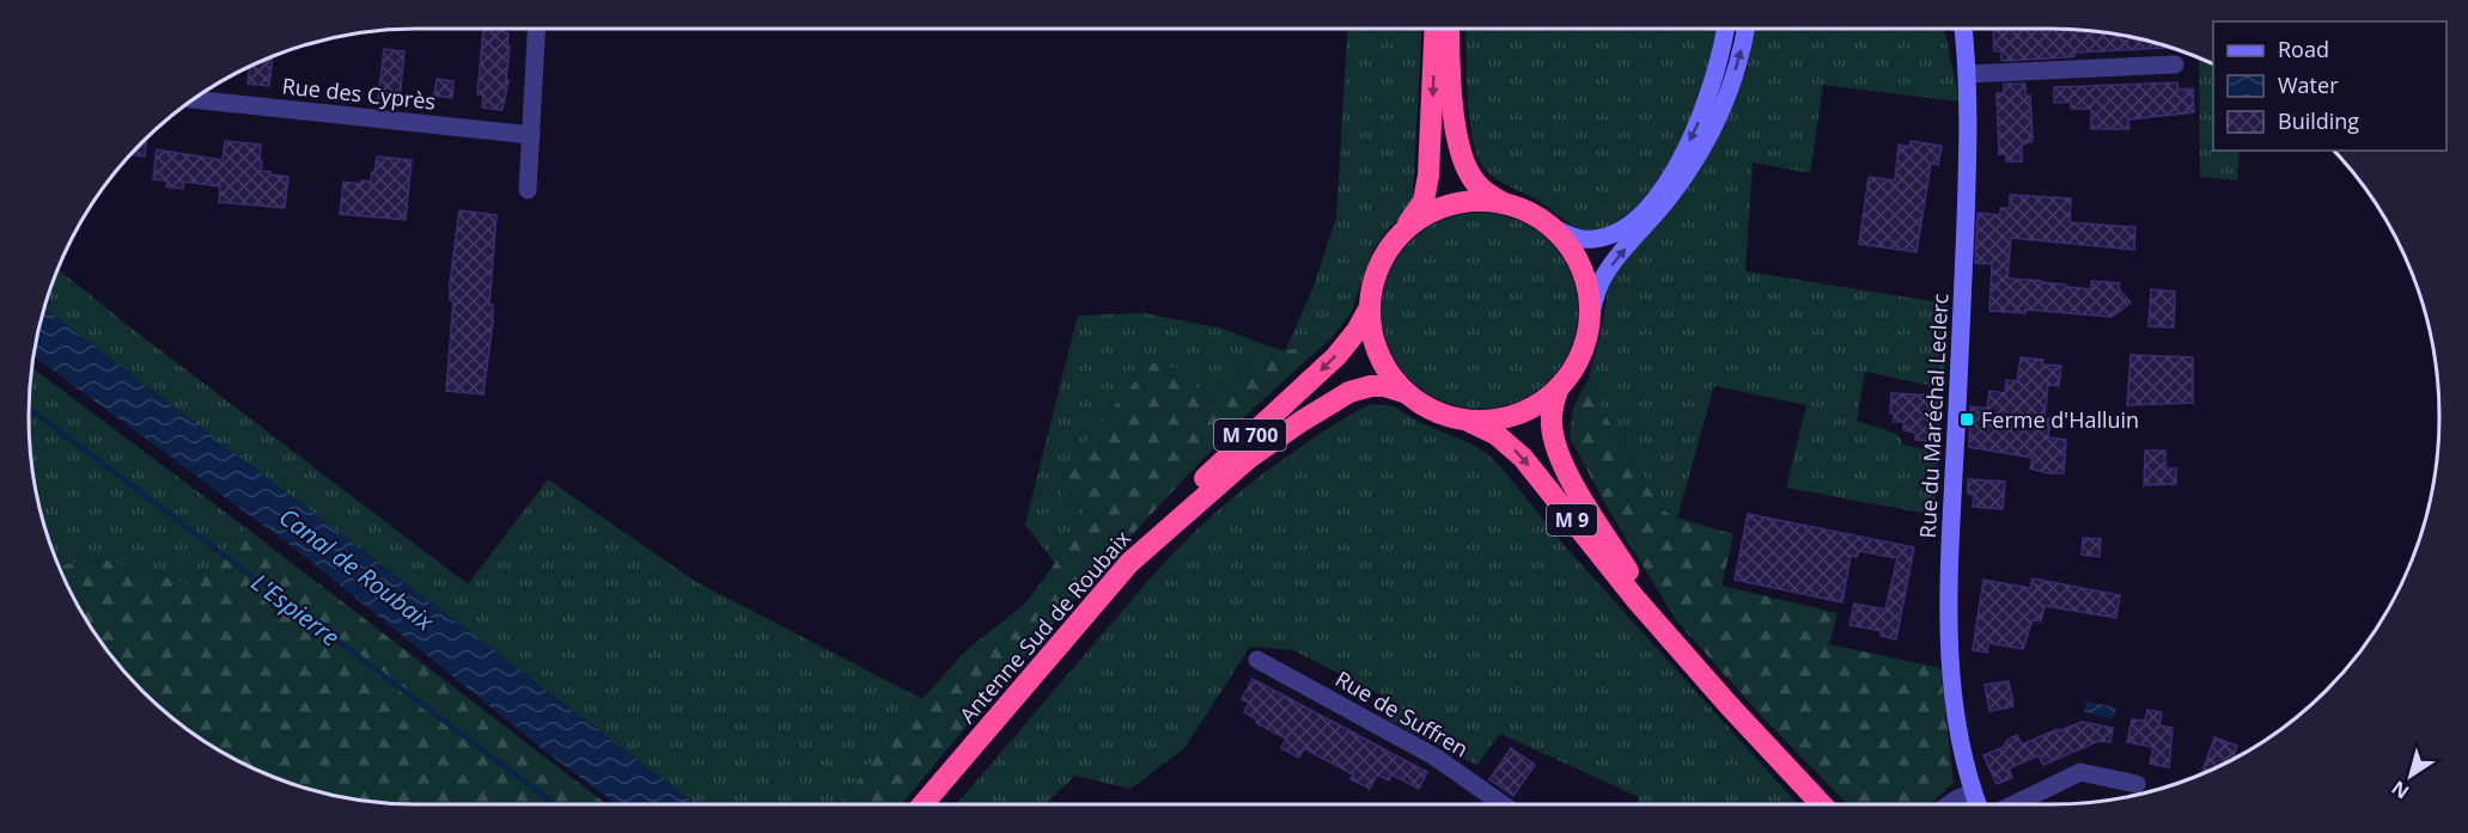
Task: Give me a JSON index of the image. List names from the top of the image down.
{
  "streets": {
    "highway": ["M 700", "M 9", "Antenne Sud de Roubaix"],
    "street": ["Rue des Cyprès", "Rue du Maréchal Leclerc", "Rue de Suffren"]
  },
  "crossings": [
    ["M 700", "M 9"],
    ["M 700", "Antenne Sud de Roubaix"],
    ["M 9", "Antenne Sud de Roubaix"]
  ],
  "water": ["Canal de Roubaix", "L'Espierre"],
  "places": {
    "transit": ["Ferme d'Halluin"]
  },
  "legend": ["Road", "Water", "Building"],
  "north": "bottom left"
}
